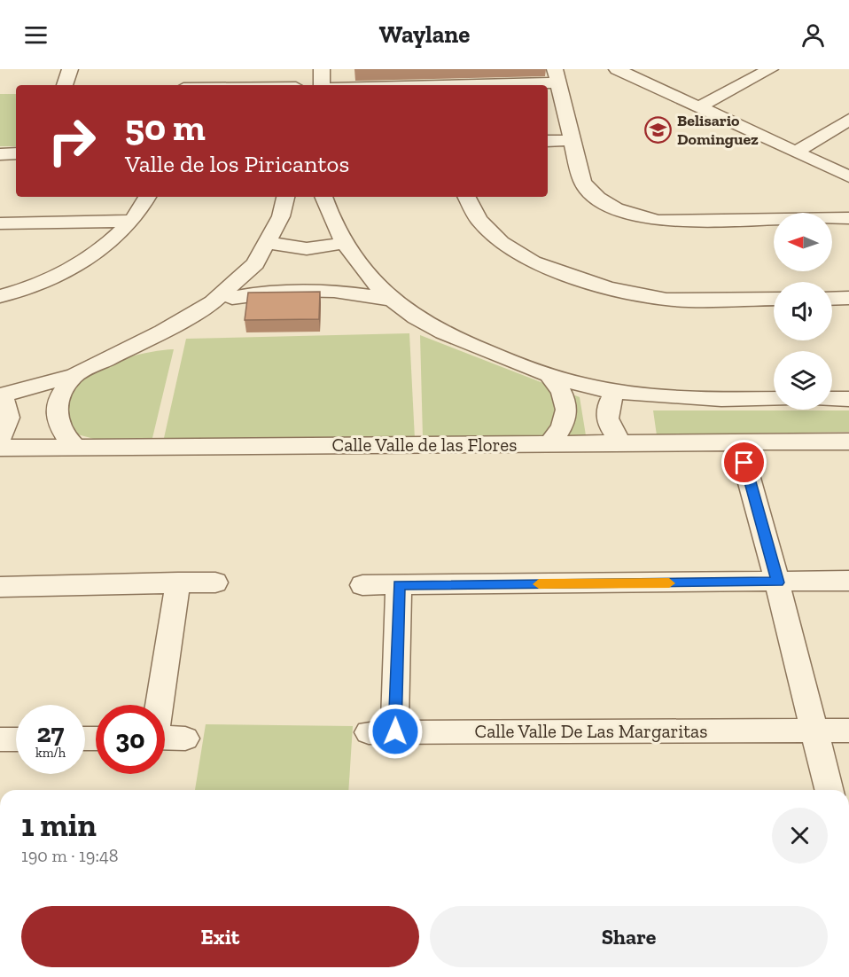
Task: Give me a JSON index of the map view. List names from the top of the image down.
{
  "streets": {
    "street": ["Calle Valle de las Flores", "Calle Valle De Las Margaritas"]
  },
  "places": {
    "school or university": ["Belisario Dominguez"]
  },
  "north": "left",
  "page": {
    "header": "Waylane",
    "turn": ["50 m", "Valle de los Piricantos"],
    "speed": "27 km/h",
    "limit": "30",
    "heading": ["1 min", "190 m · 19:48"],
    "buttons": ["Exit", "Share"]
  }
}
